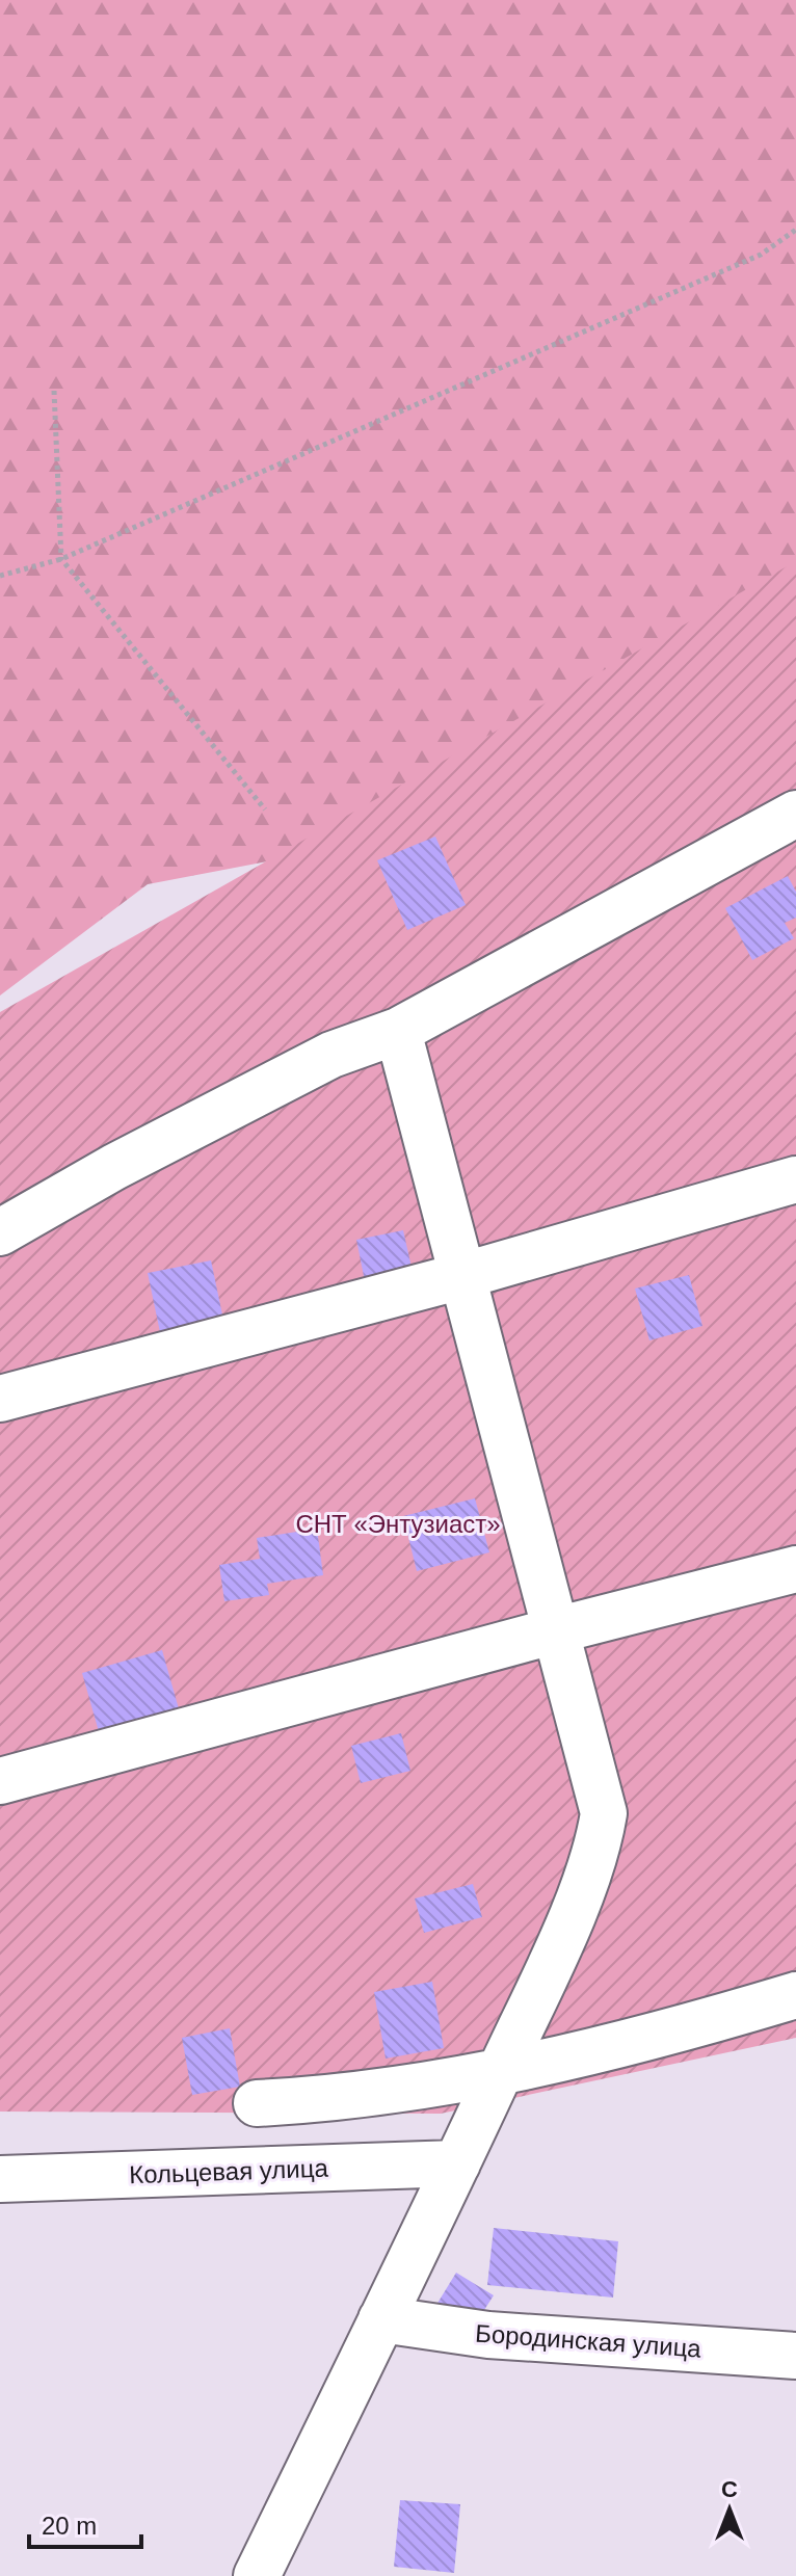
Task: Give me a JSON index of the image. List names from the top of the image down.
{
  "streets": {
    "street": ["Кольцевая улица", "Бородинская улица"]
  },
  "parks": ["СНТ «Энтузиаст»"],
  "scale_bar": "20 m",
  "north": "top"
}
